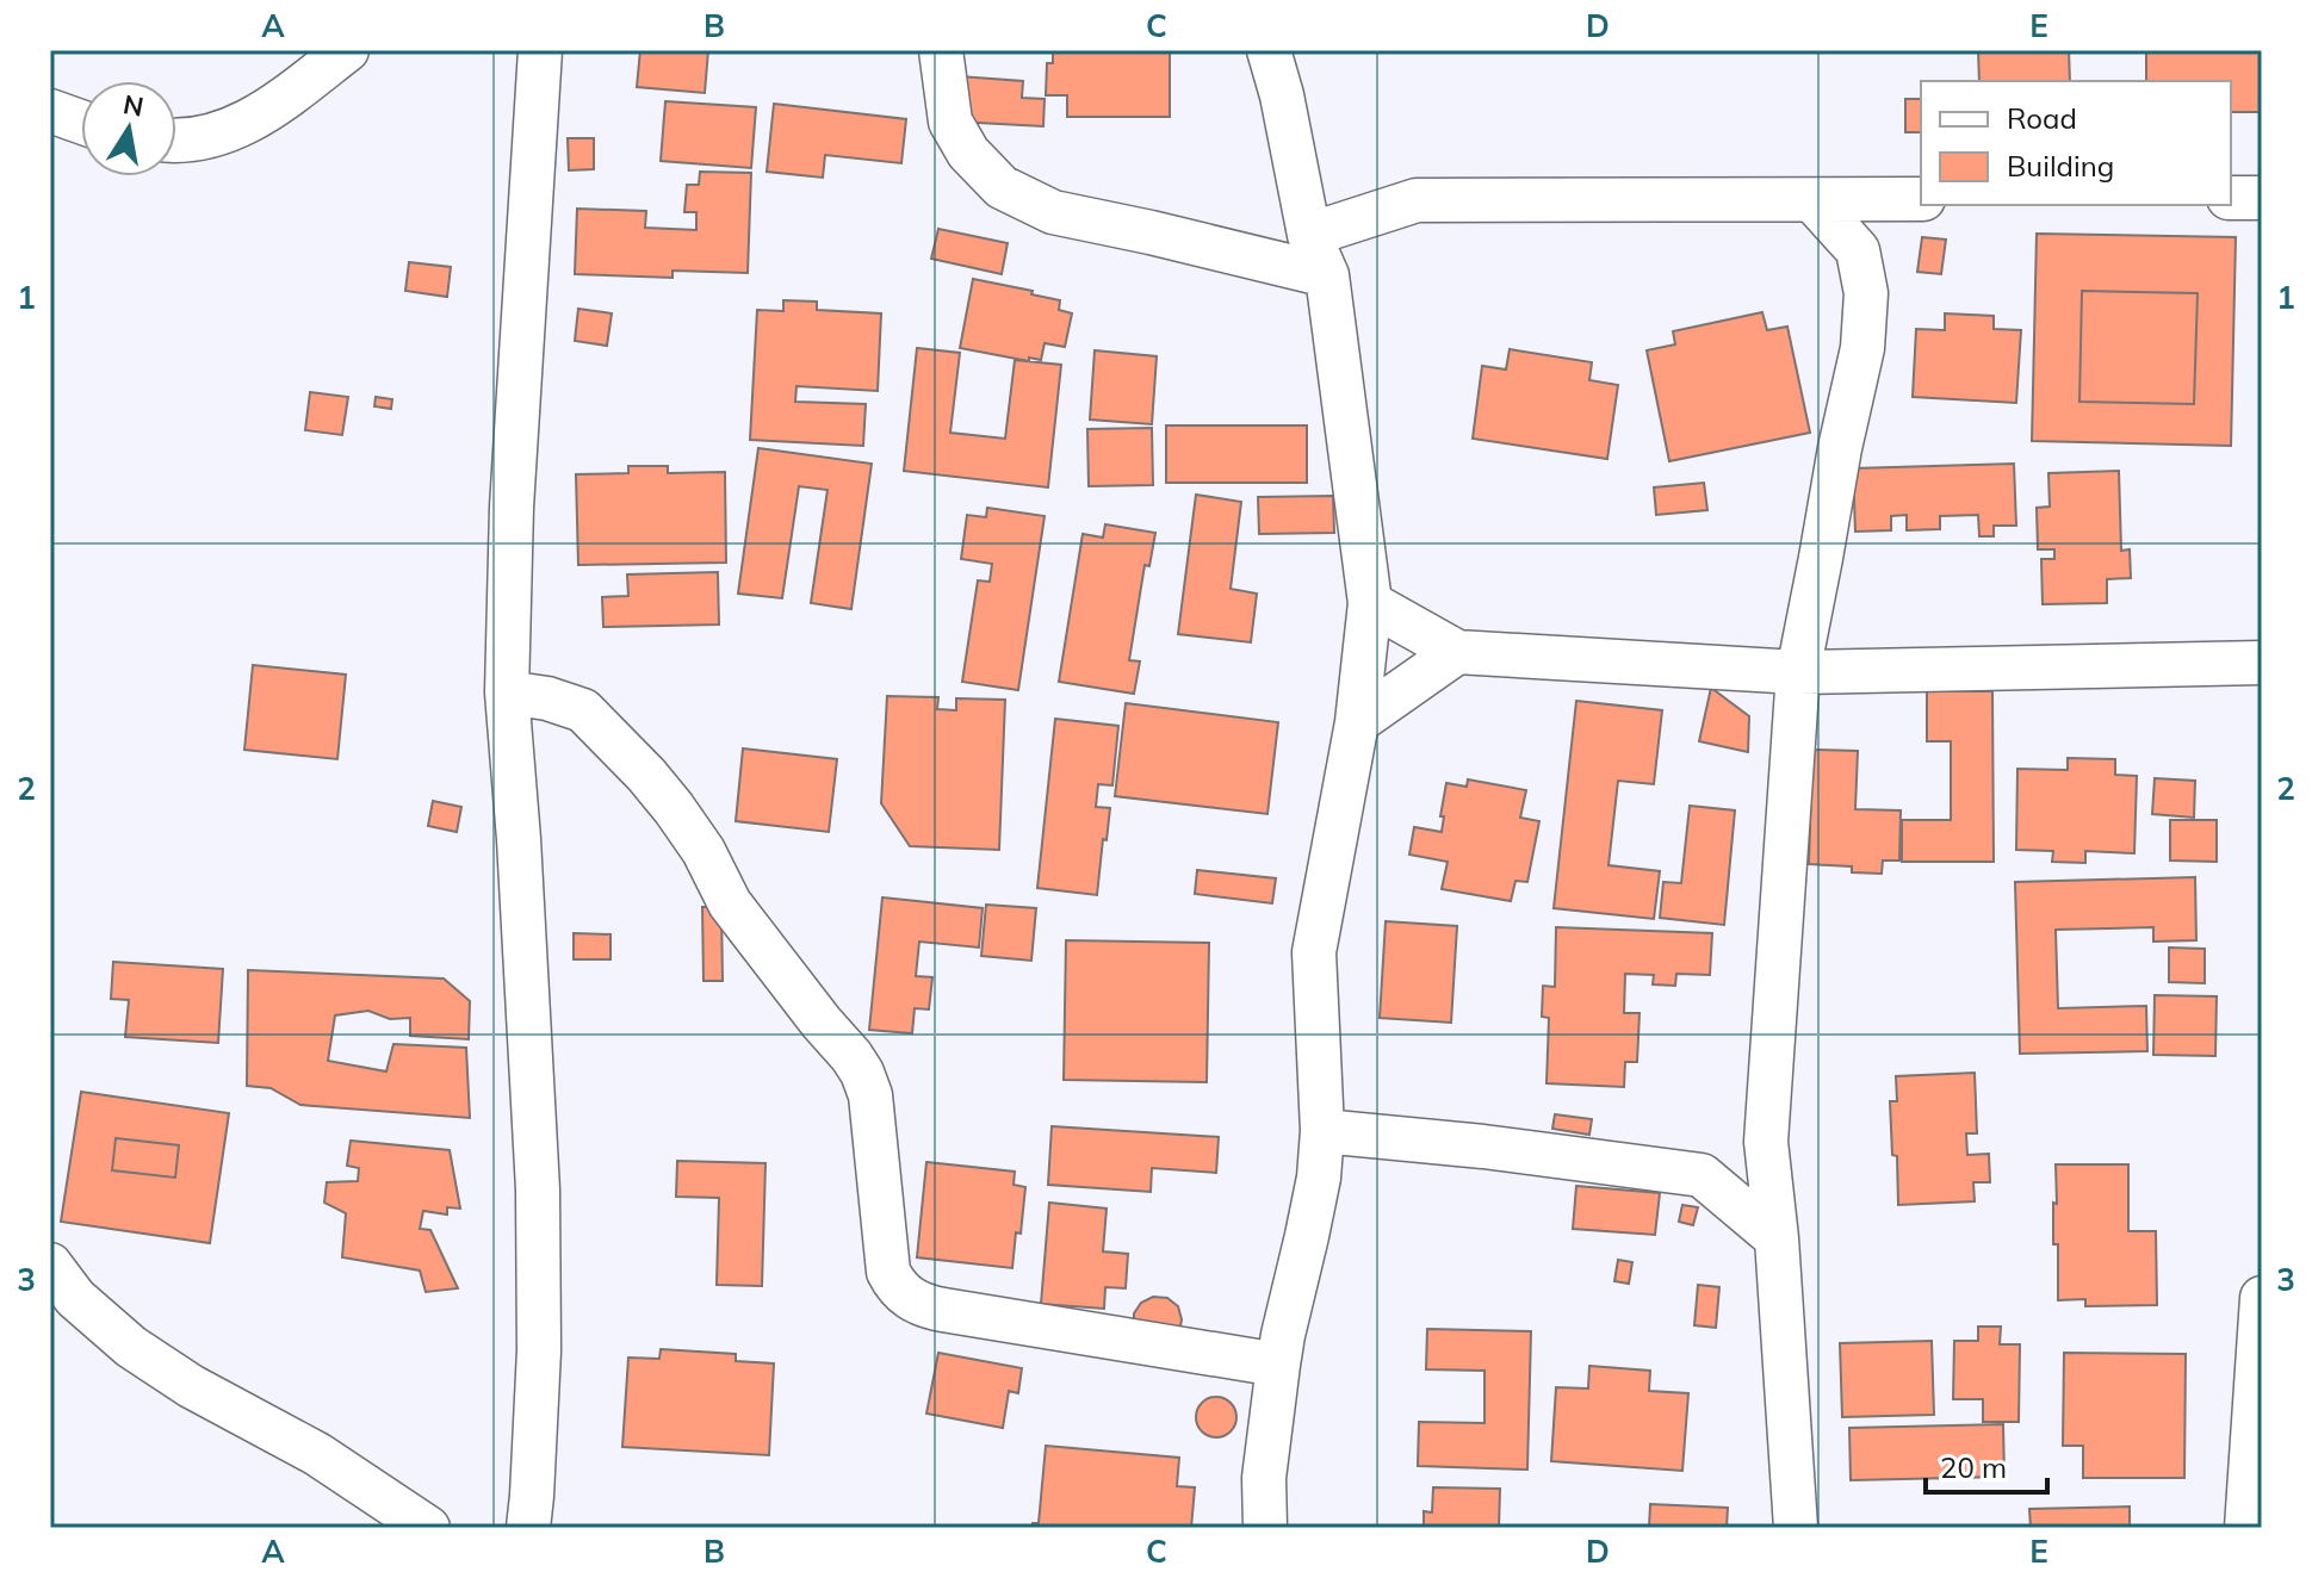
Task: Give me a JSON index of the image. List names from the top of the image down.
{
  "legend": ["Road", "Building"],
  "scale_bar": "20 m",
  "north": "top",
  "grid": {
    "columns": [
      "A",
      "B",
      "C",
      "D",
      "E"
    ],
    "rows": ["1", "2", "3"]
  }
}
